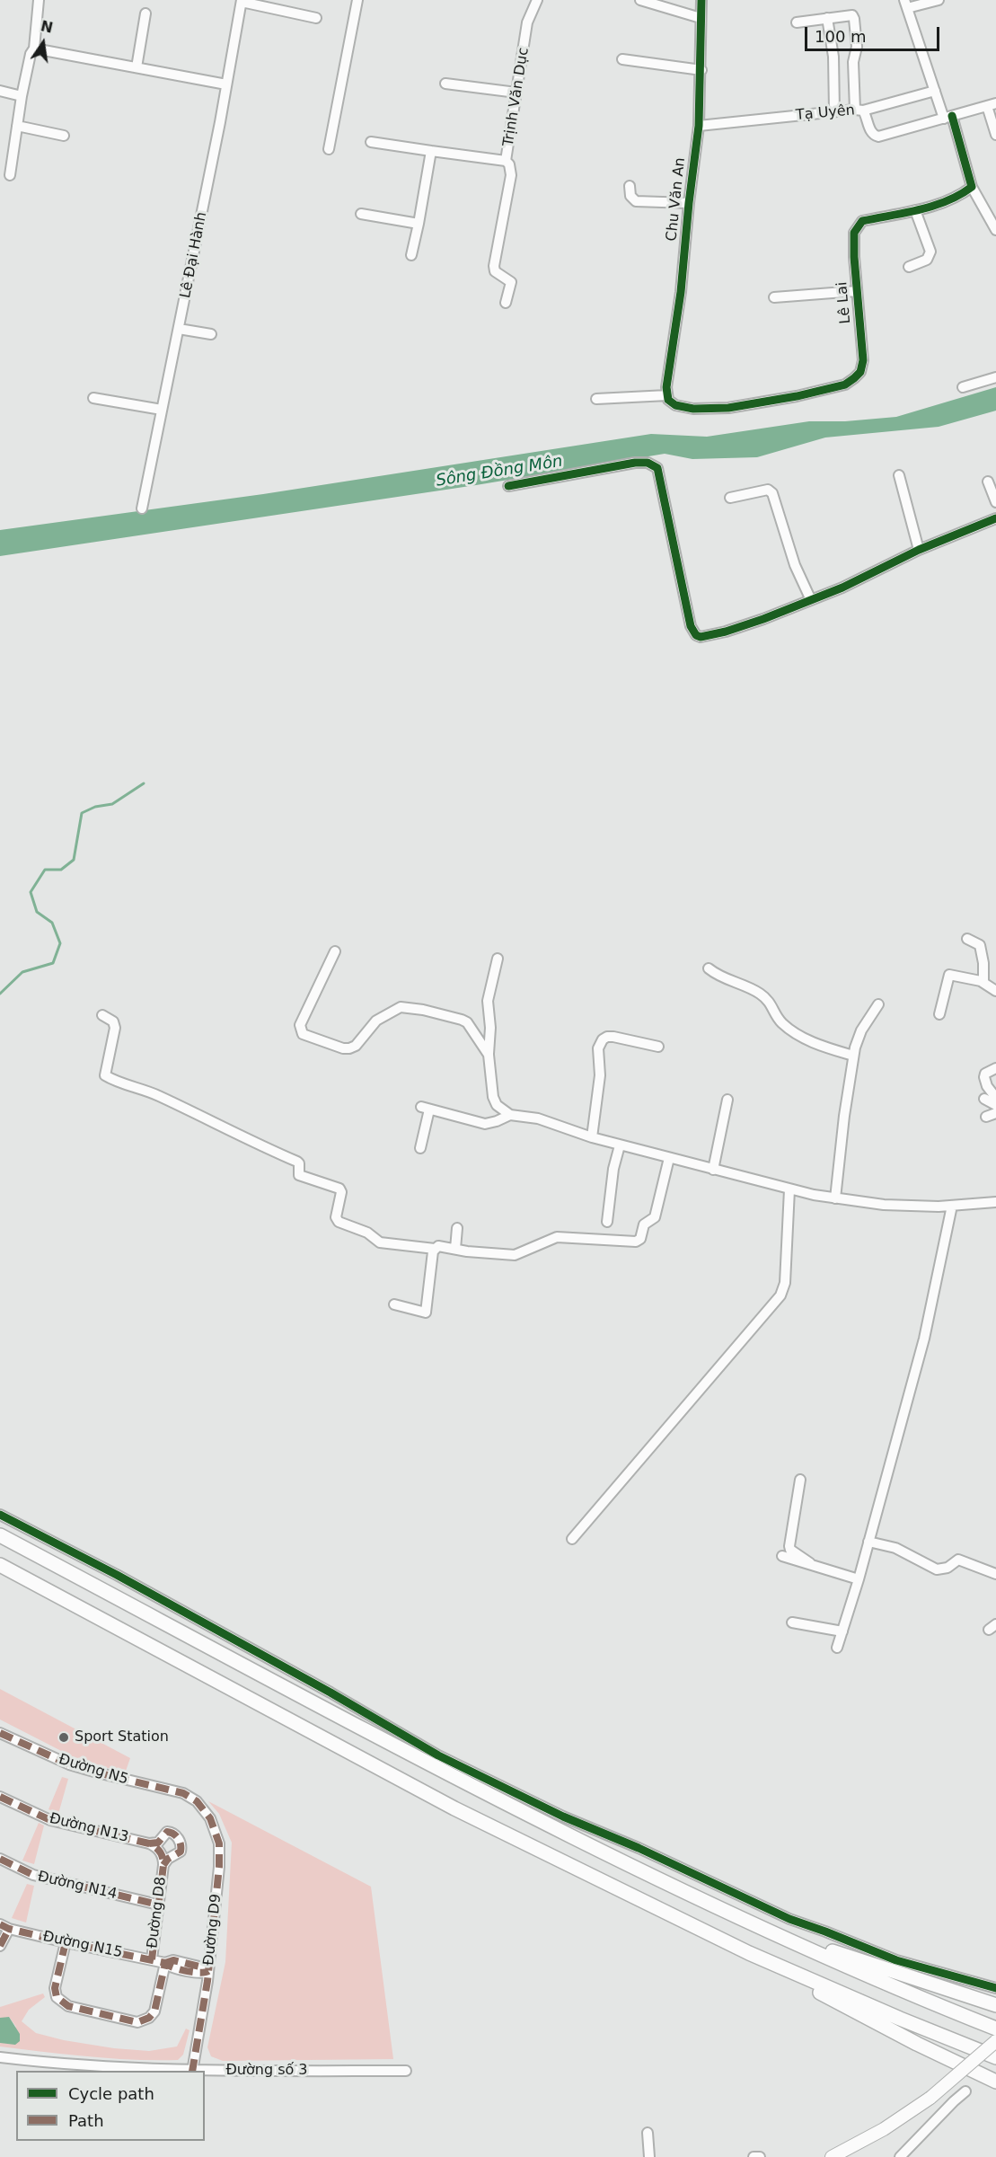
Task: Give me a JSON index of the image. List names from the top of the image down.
{
  "streets": {
    "street": [
      "Trịnh Văn Dục",
      "Tạ Uyên",
      "Chu Văn An",
      "Lê Đại Hành",
      "Lê Lai",
      "Đường N5",
      "Đường N13",
      "Đường N14",
      "Đường D8",
      "Đường D9",
      "Đường N15",
      "Đường số 3"
    ]
  },
  "crossings": [
    ["Tạ Uyên", "Chu Văn An"],
    ["Chu Văn An", "Lê Lai"],
    ["Đường N5", "Đường D9"],
    ["Đường N13", "Đường D8"],
    ["Đường N14", "Đường D8"],
    ["Đường D8", "Đường N15"],
    ["Đường D9", "Đường N15"]
  ],
  "water": ["Sông Đồng Môn"],
  "places": ["Sport Station"],
  "legend": ["Cycle path", "Path"],
  "scale_bar": "100 m",
  "north": "top"
}
